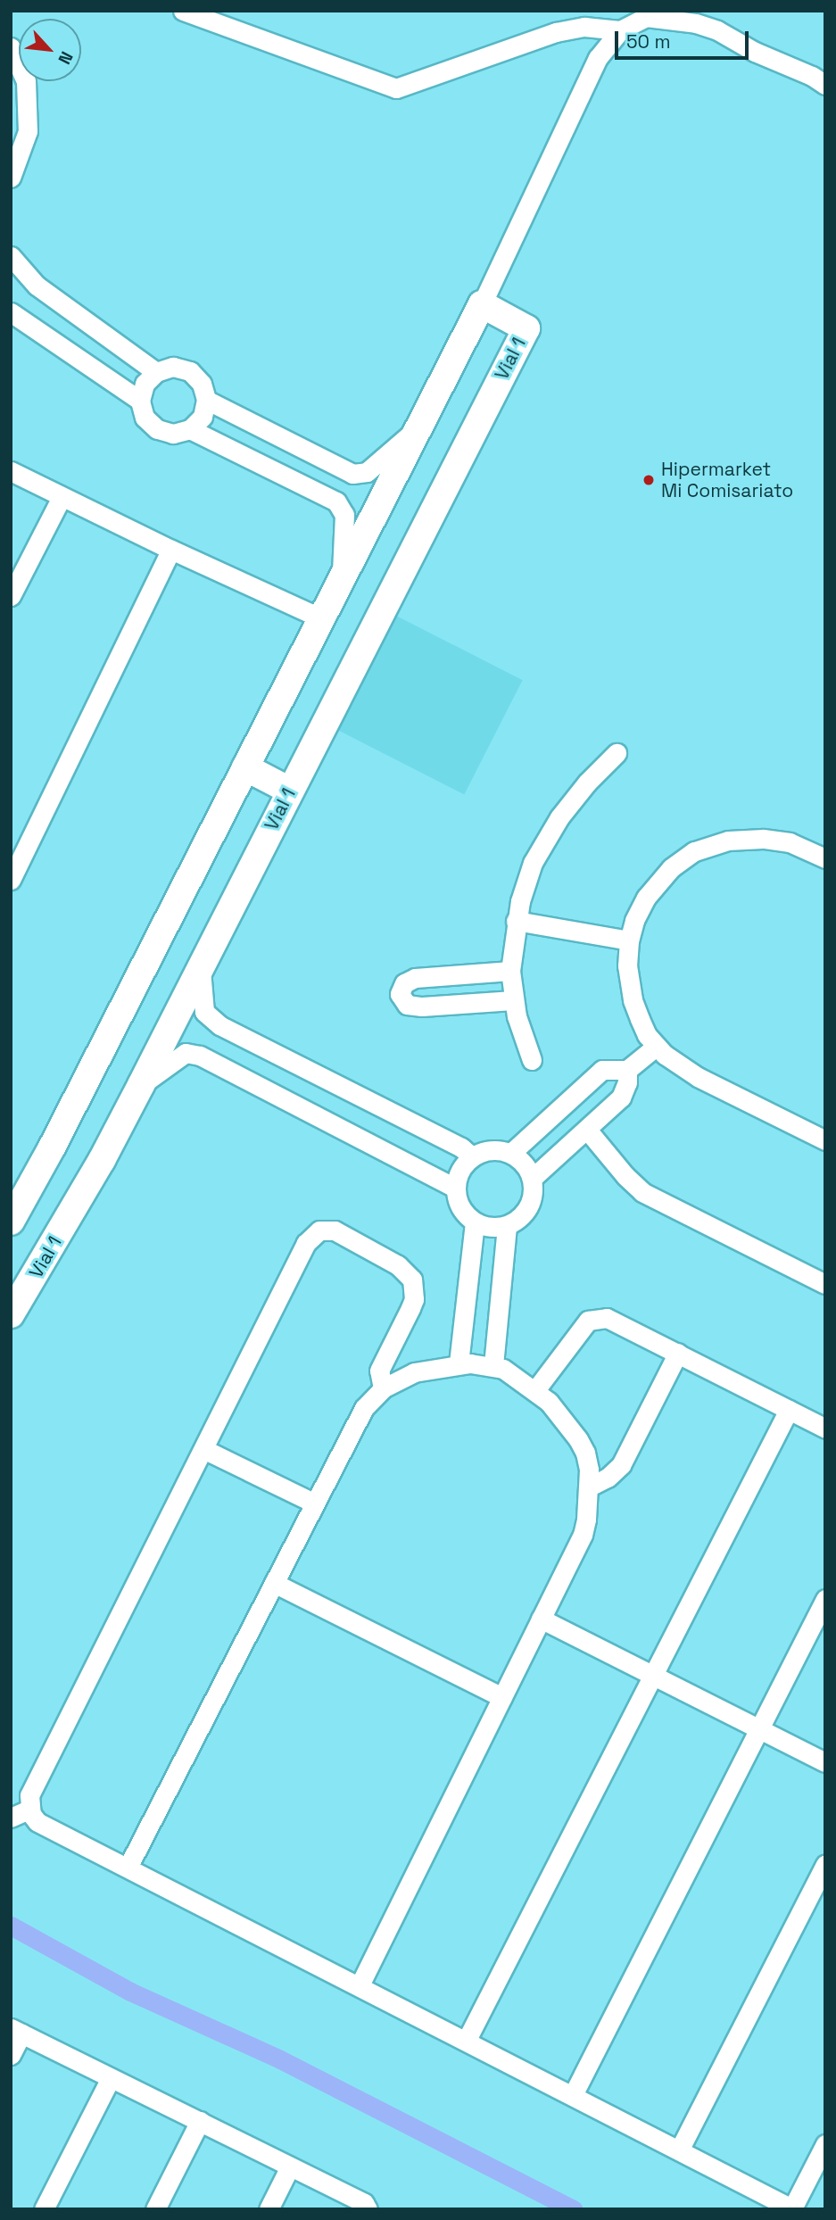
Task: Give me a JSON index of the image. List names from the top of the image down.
{
  "streets": {
    "street": ["Vial 1"]
  },
  "places": ["Hipermarket Mi Comisariato"],
  "scale_bar": "50 m",
  "north": "bottom right"
}
